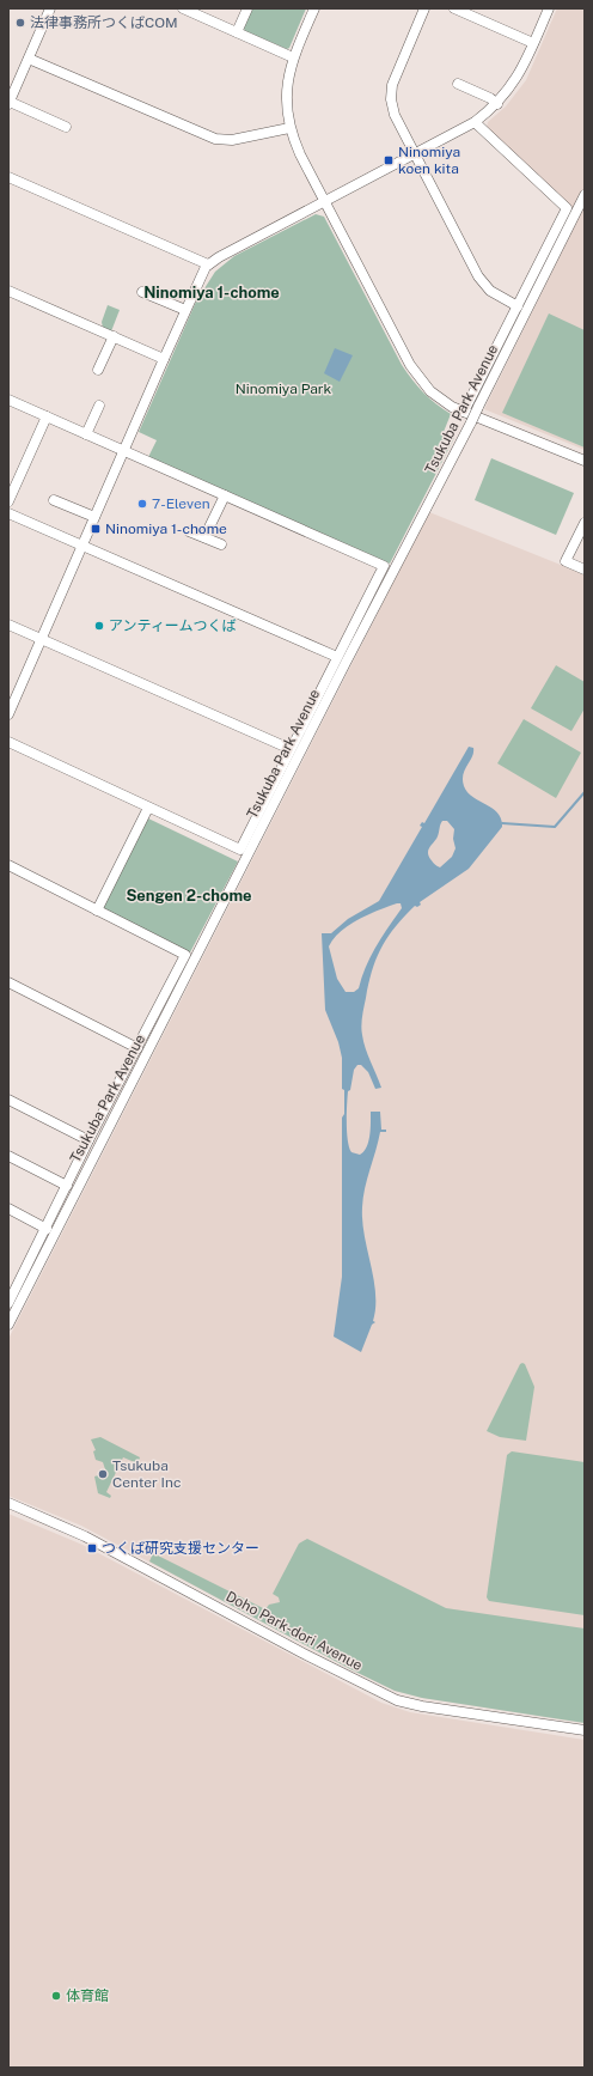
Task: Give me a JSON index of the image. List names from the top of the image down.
{
  "streets": {
    "street": ["Tsukuba Park Avenue", "Doho Park-dori Avenue"]
  },
  "districts": ["Ninomiya 1-chome", "Sengen 2-chome"],
  "parks": ["Ninomiya Park"],
  "places": {
    "other": [
      "法律事務所つくばCOM",
      "7-Eleven",
      "アンティームつくば",
      "Tsukuba Center Inc",
      "体育館"
    ],
    "transit": ["Ninomiya koen kita", "Ninomiya 1-chome", "つくば研究支援センター"]
  }
}
